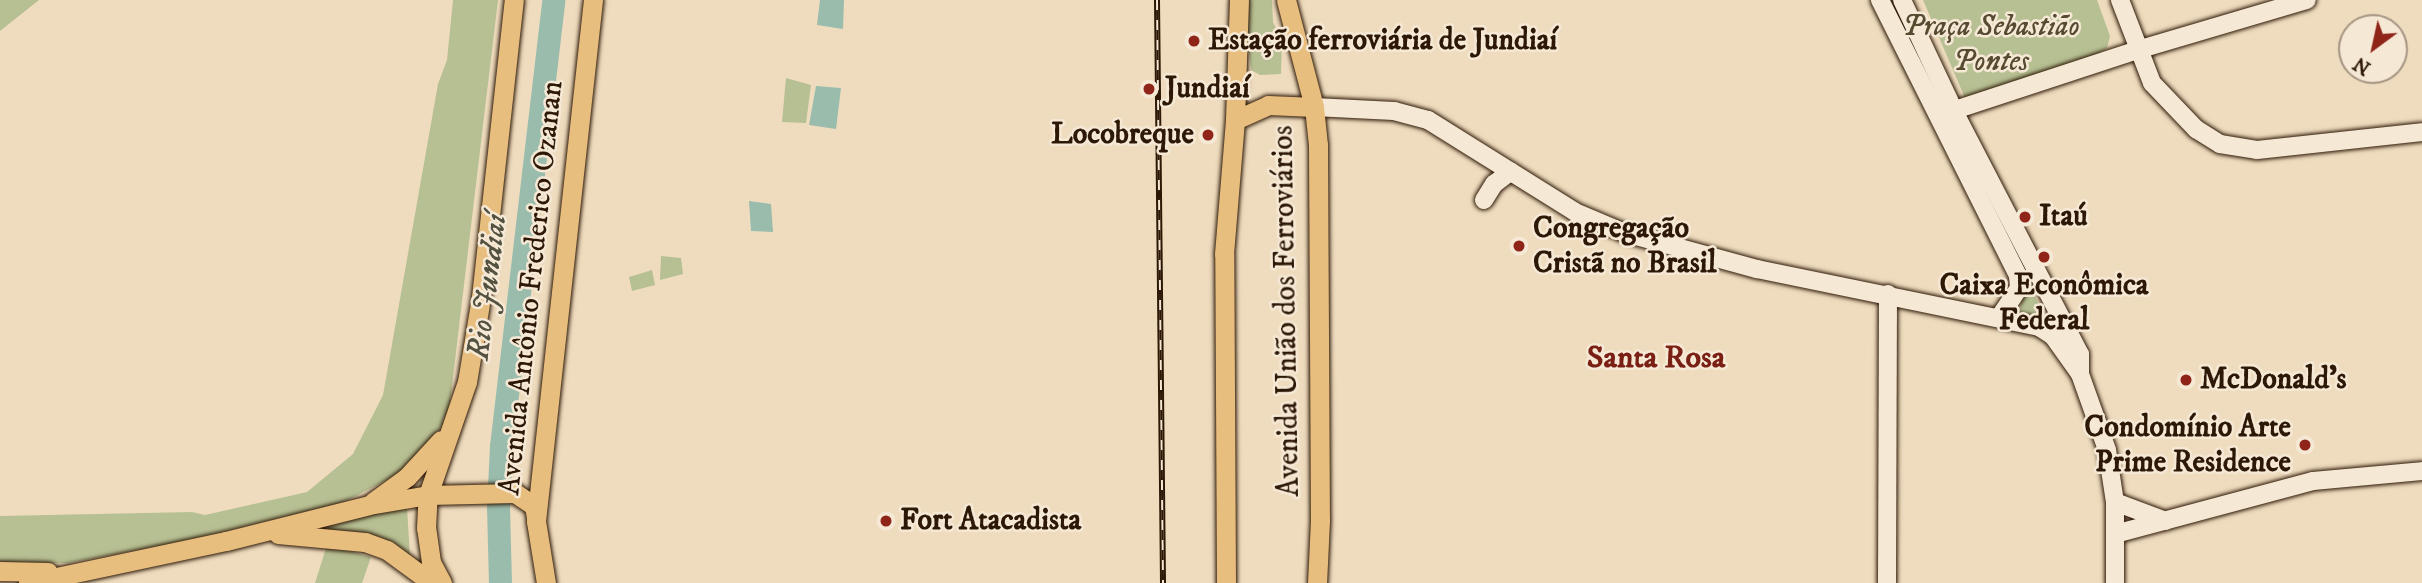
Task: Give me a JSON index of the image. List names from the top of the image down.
{
  "streets": {
    "main road": ["Avenida Antônio Frederico Ozanan", "Avenida União dos Ferroviários"]
  },
  "districts": ["Santa Rosa"],
  "water": ["Rio Jundiaí"],
  "parks": ["Praça Sebastião Pontes"],
  "places": [
    "Estação ferroviária de Jundiaí",
    "Jundiaí",
    "Locobreque",
    "Itaú",
    "Congregação Cristã no Brasil",
    "Caixa Econômica Federal",
    "McDonald's",
    "Condomínio Arte Prime Residence",
    "Fort Atacadista"
  ],
  "north": "bottom left"
}
